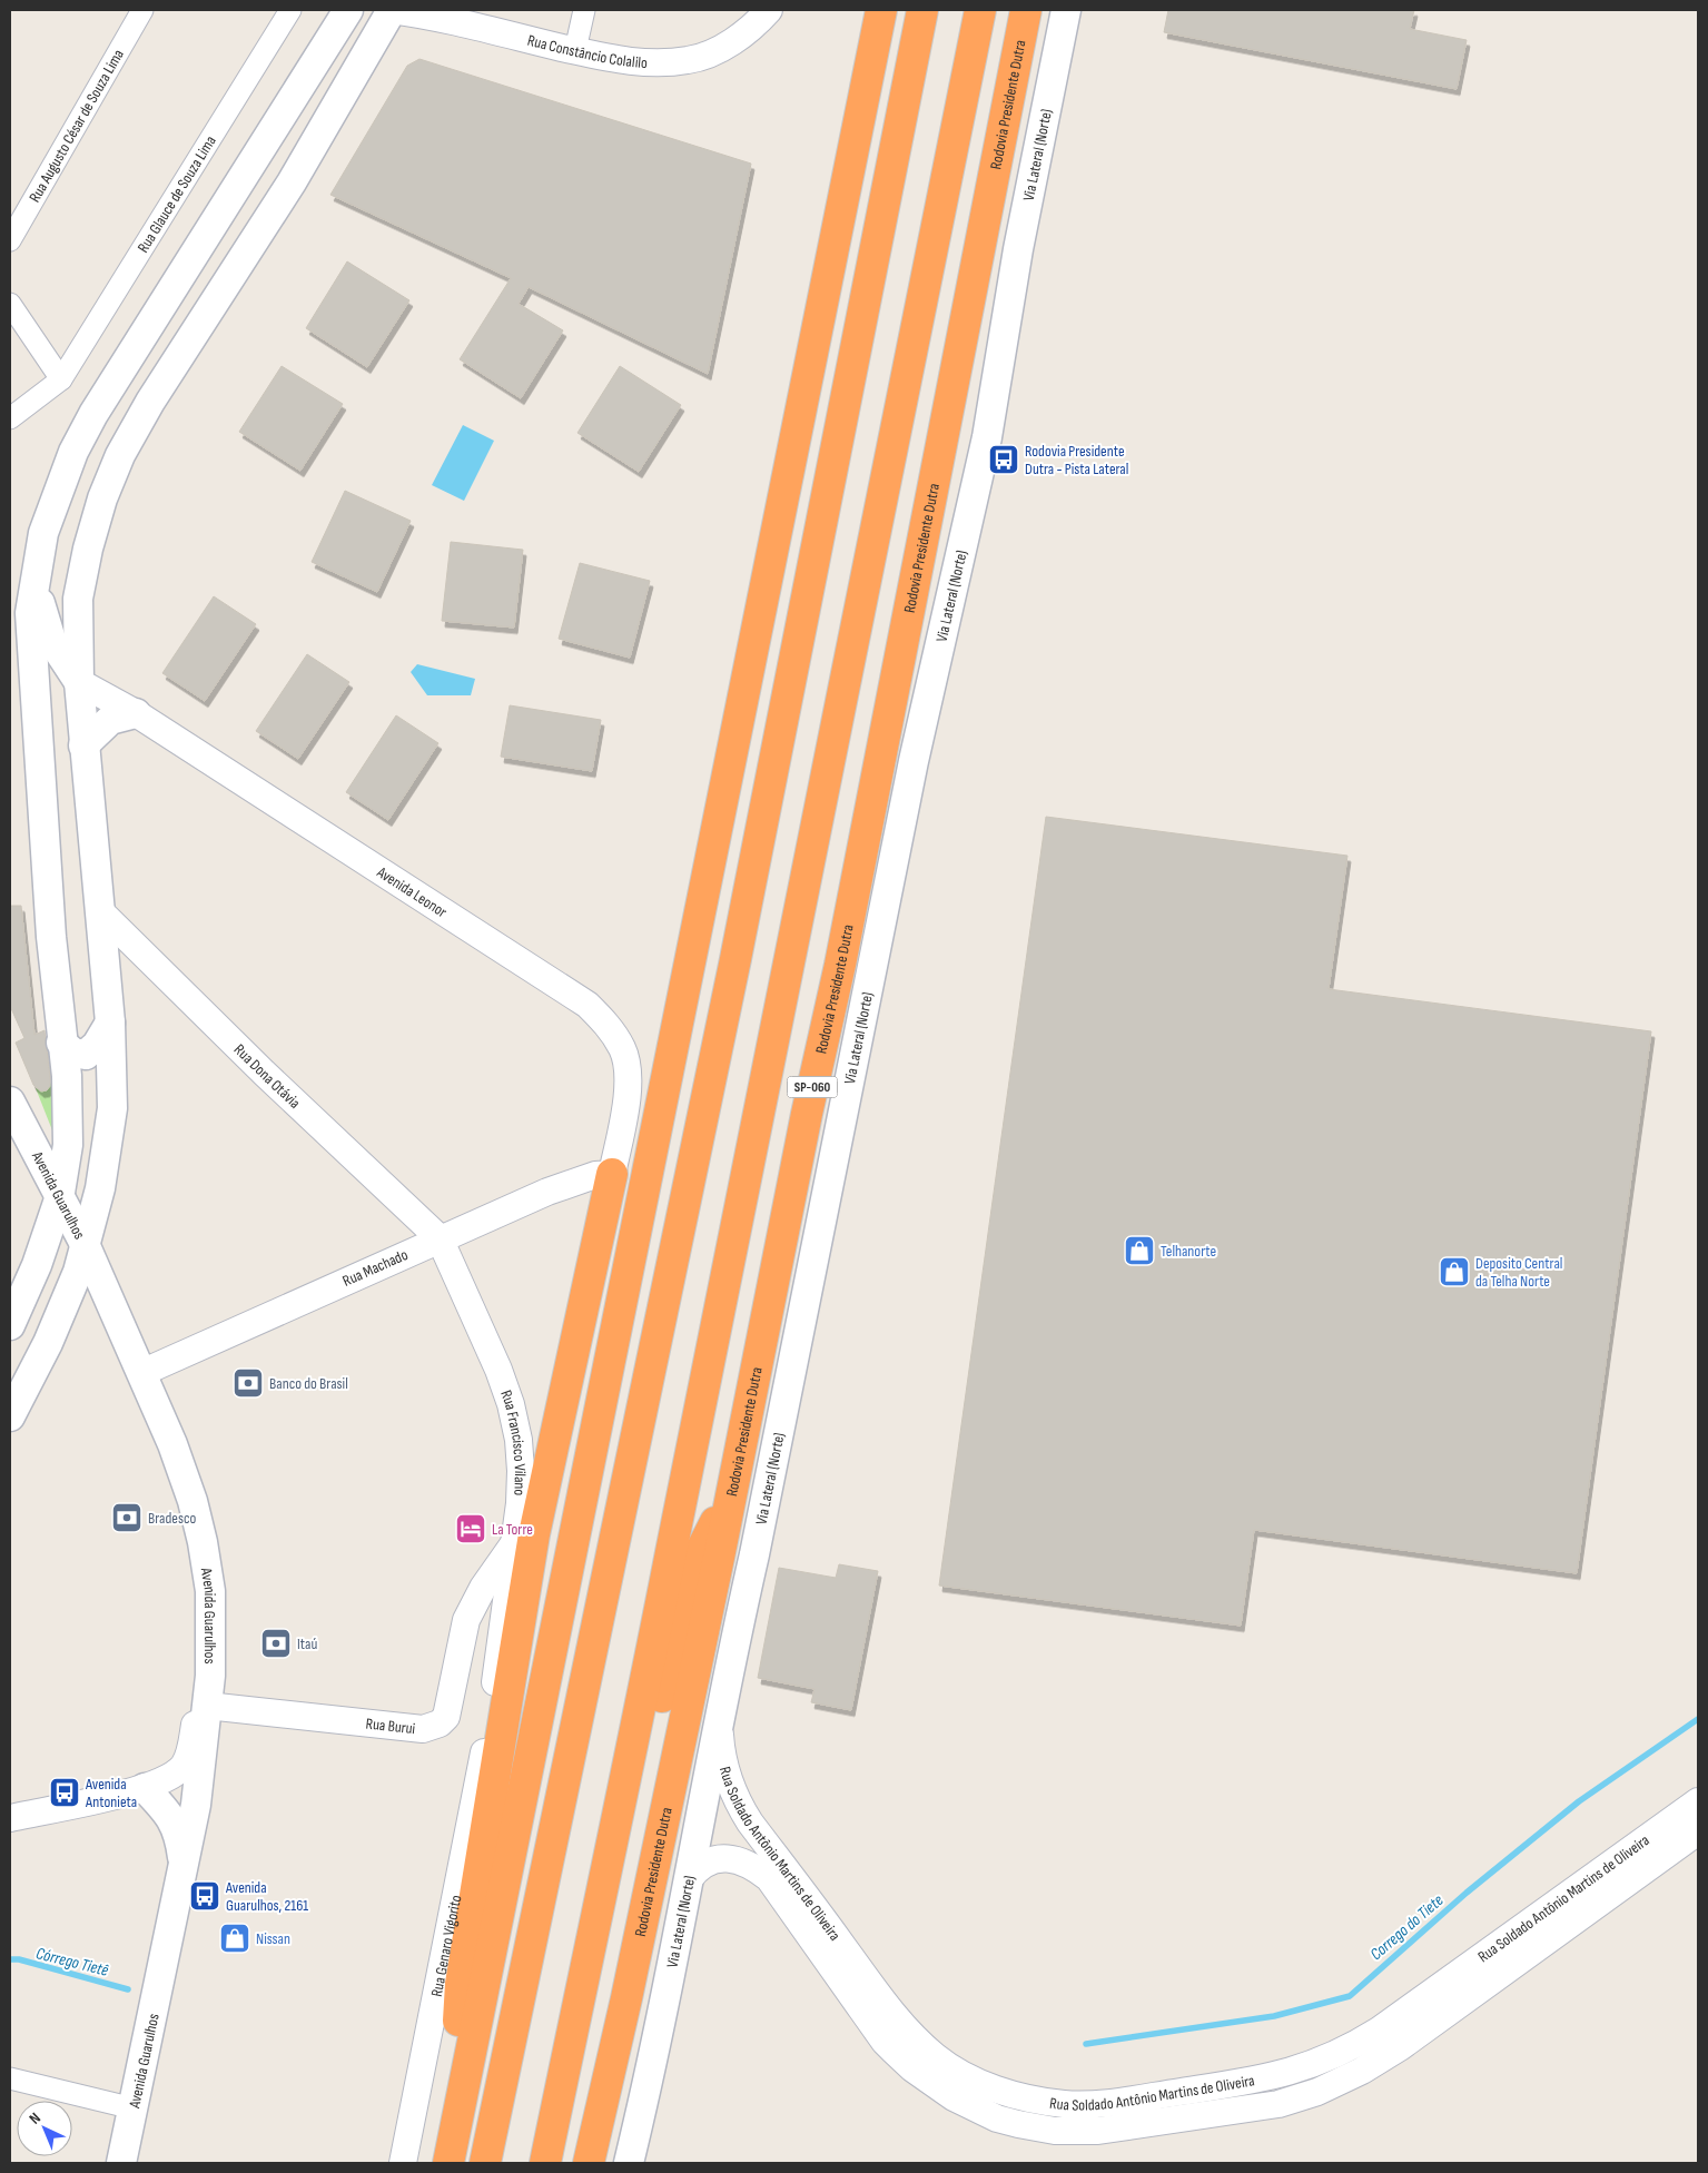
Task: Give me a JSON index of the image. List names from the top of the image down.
{
  "streets": {
    "highway": ["Rodovia Presidente Dutra", "SP-060"],
    "main road": ["Via Lateral (Norte)", "Avenida Guarulhos"],
    "street": [
      "Rua Constâncio Colalilo",
      "Rua Augusto César de Souza Lima",
      "Rua Glauce de Souza Lima",
      "Avenida Leonor",
      "Rua Dona Otávia",
      "Rua Machado",
      "Rua Francisco Vilano",
      "Rua Burui",
      "Rua Soldado Antônio Martins de Oliveira",
      "Rua Genaro Vigorito"
    ]
  },
  "crossings": [
    ["Via Lateral (Norte)", "Rua Soldado Antônio Martins de Oliveira"],
    ["Avenida Leonor", "Rua Machado"],
    ["Rua Dona Otávia", "Rua Machado"],
    ["Rua Dona Otávia", "Rua Francisco Vilano"],
    ["Avenida Guarulhos", "Rua Machado"],
    ["Avenida Guarulhos", "Rua Burui"],
    ["Rua Machado", "Rua Francisco Vilano"],
    ["Rua Francisco Vilano", "Rua Burui"],
    ["Rua Francisco Vilano", "Rua Genaro Vigorito"]
  ],
  "water": ["Corrego do Tiete", "Córrego Tietê"],
  "places": {
    "bus stop": ["Rodovia Presidente Dutra - Pista Lateral", "Avenida Antonieta", "Avenida Guarulhos, 2161"],
    "shop": ["Telhanorte", "Deposito Central da Telha Norte", "Nissan"],
    "bank": ["Banco do Brasil", "Bradesco", "Itaú"],
    "hotel": ["La Torre"]
  },
  "north": "top left"
}
